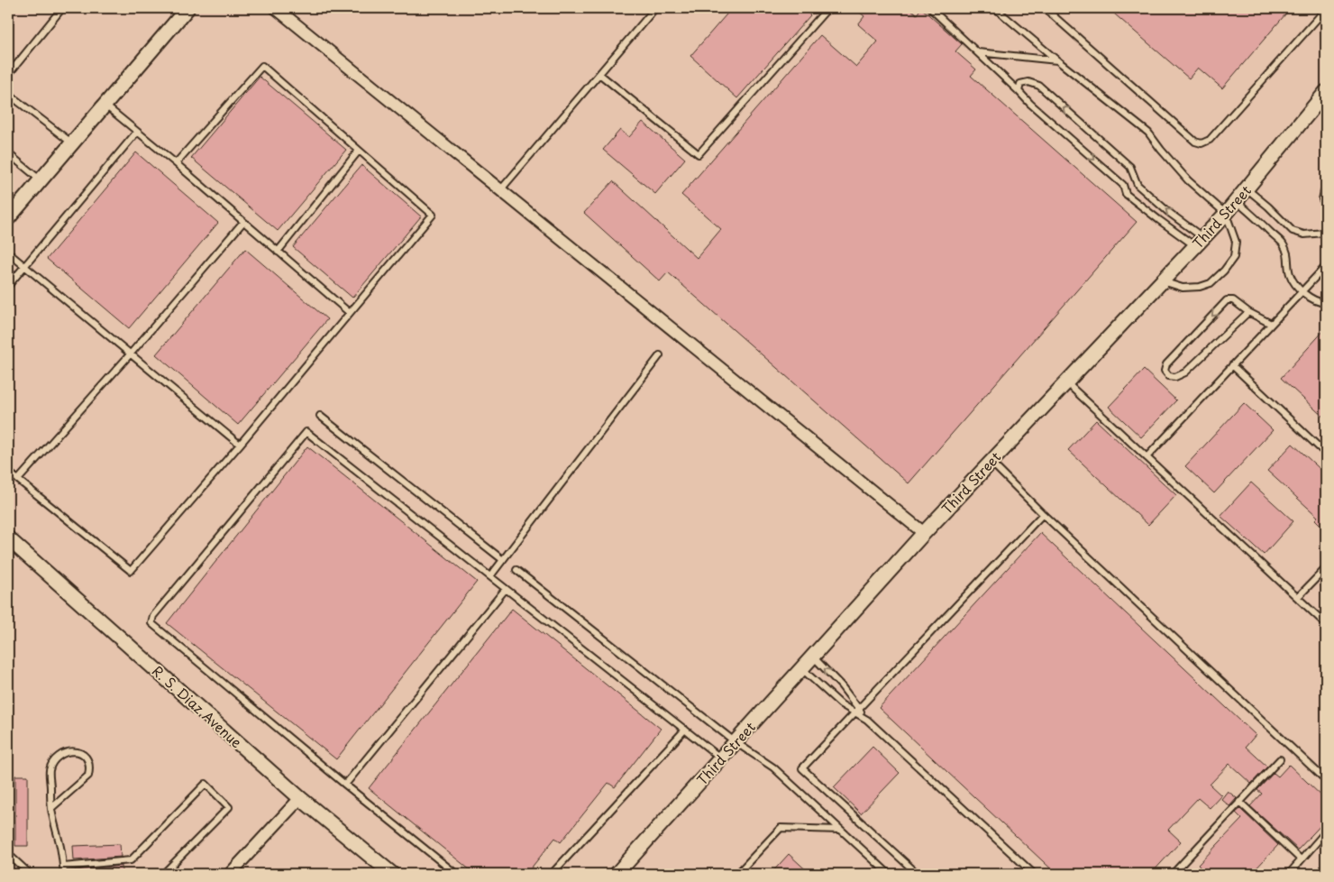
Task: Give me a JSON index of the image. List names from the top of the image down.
{
  "streets": {
    "street": ["Third Street", "R. S. Diaz Avenue"]
  }
}
